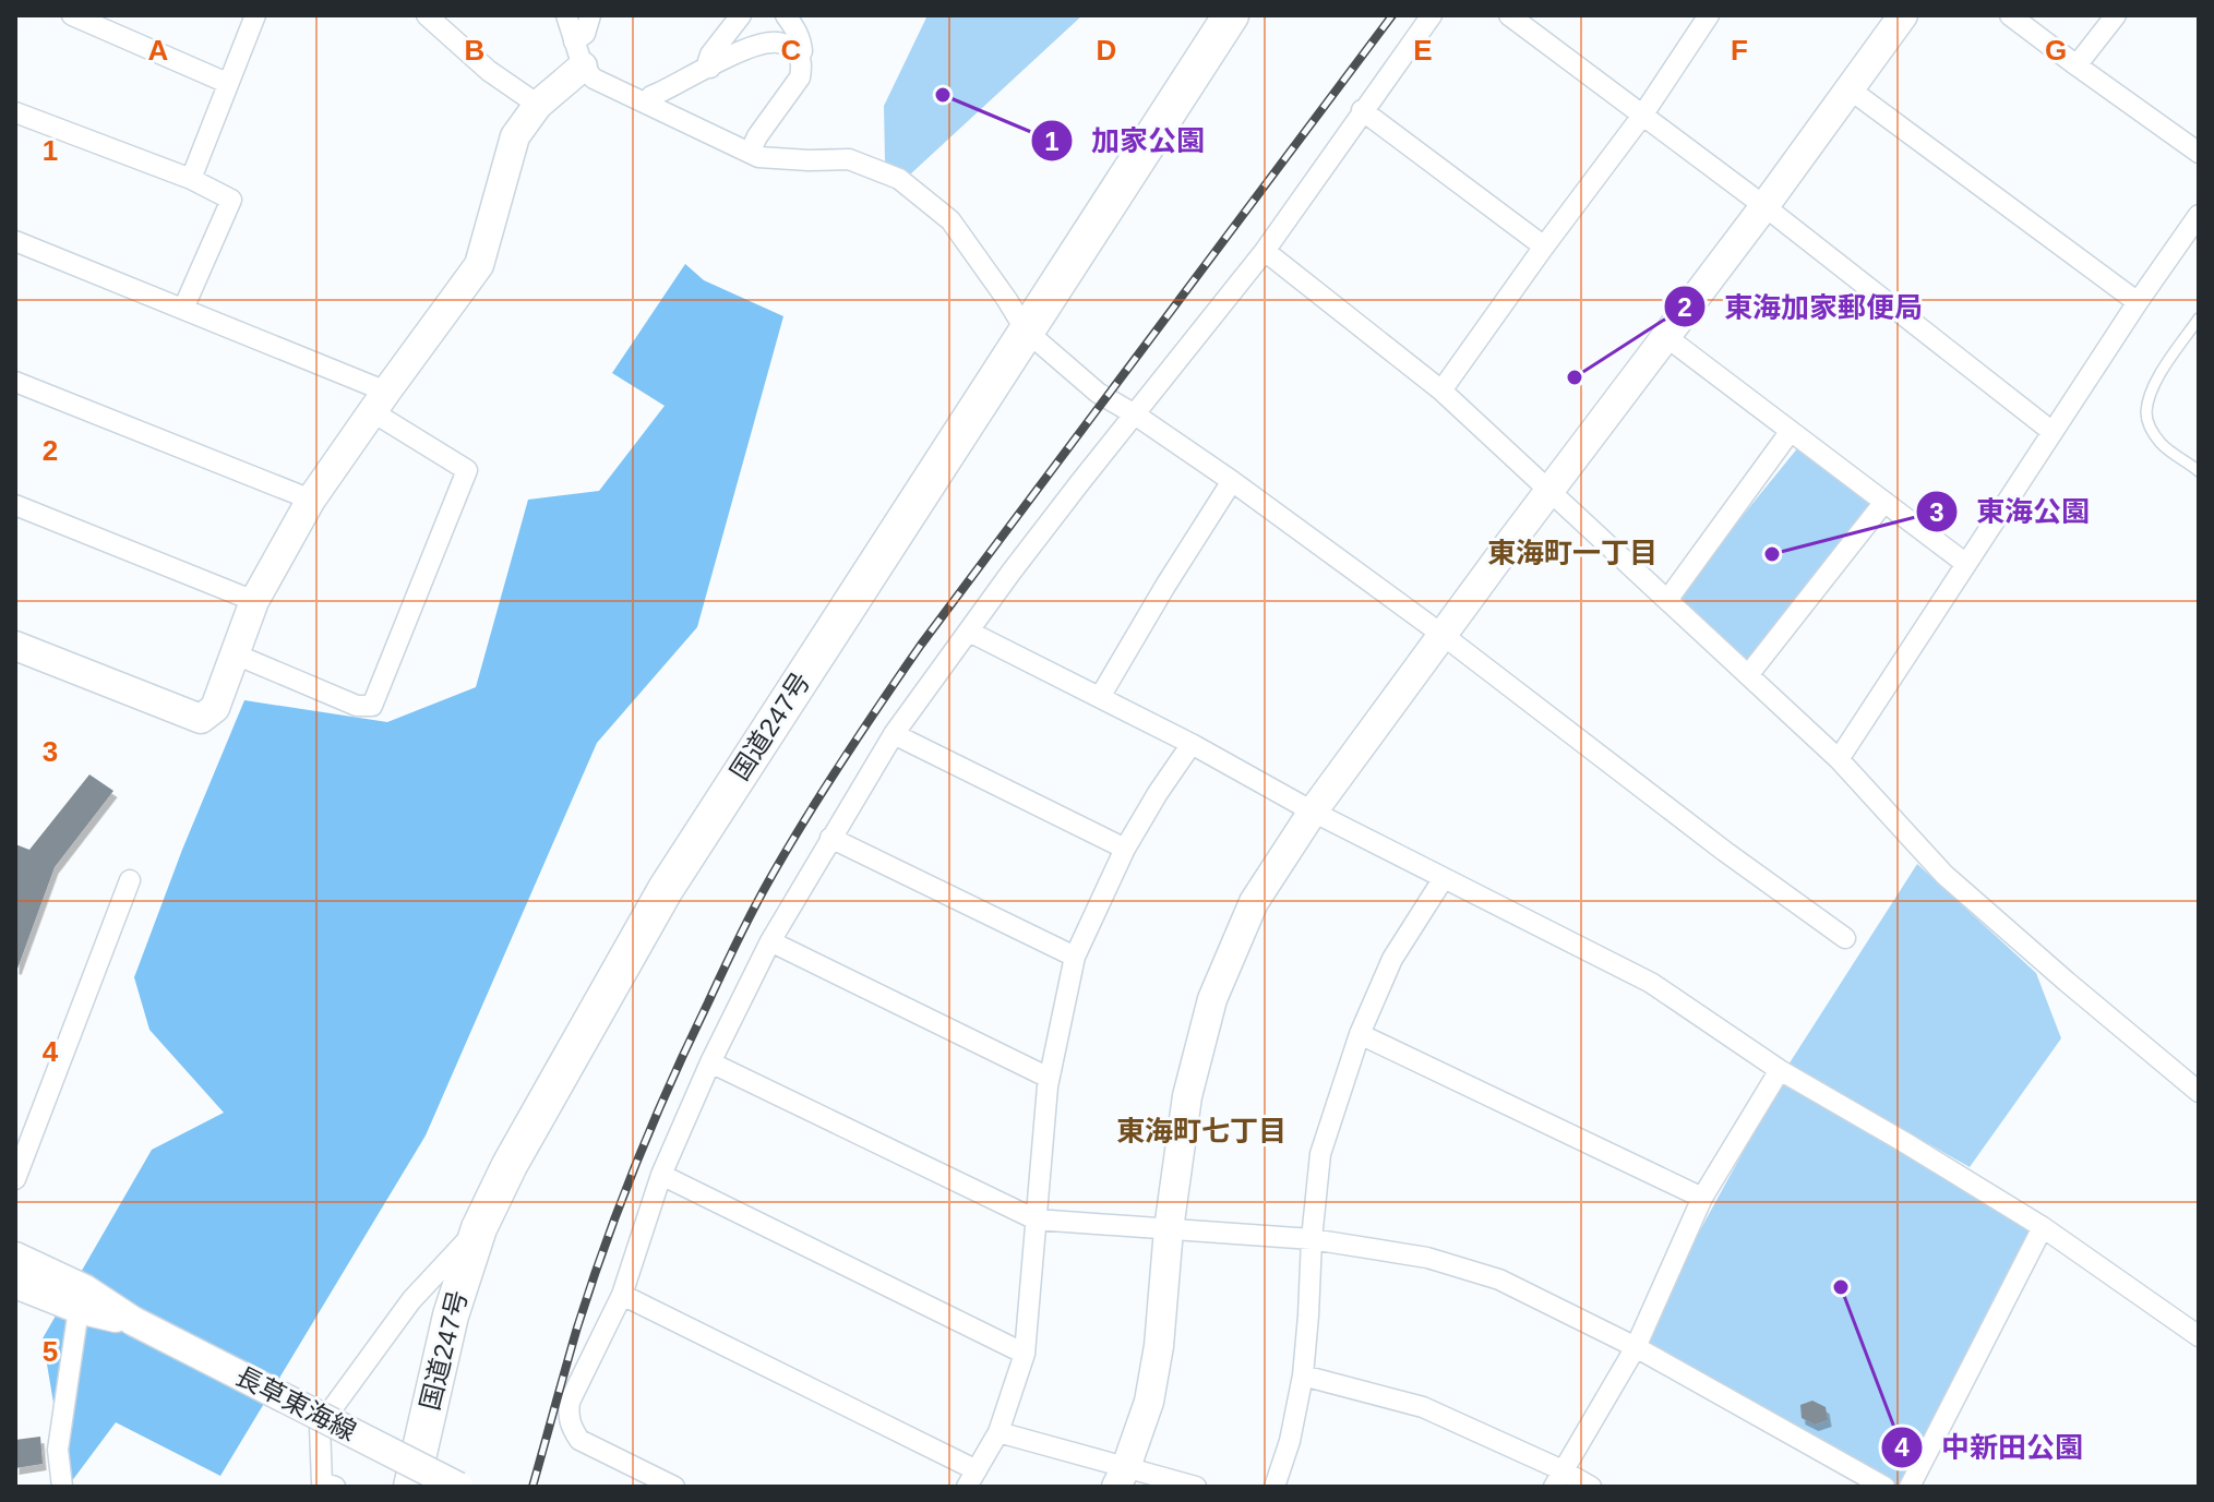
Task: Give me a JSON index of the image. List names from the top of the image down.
{
  "streets": {
    "highway": ["国道247号"],
    "street": ["長草東海線"]
  },
  "districts": ["東海町一丁目", "東海町七丁目"],
  "places": [
    "加家公園",
    "東海加家郵便局",
    "東海公園",
    "中新田公園"
  ],
  "grid": {
    "columns": [
      "A",
      "B",
      "C",
      "D",
      "E",
      "F",
      "G"
    ],
    "rows": [
      "1",
      "2",
      "3",
      "4",
      "5"
    ]
  }
}
